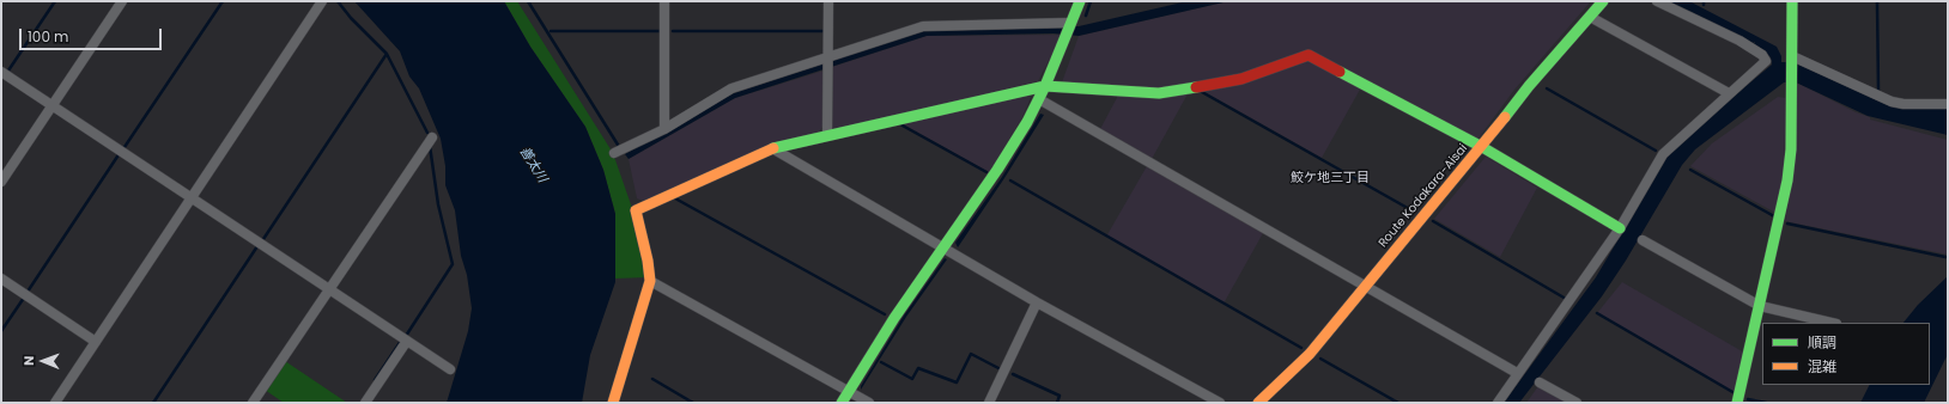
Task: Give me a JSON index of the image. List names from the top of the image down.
{
  "streets": {
    "street": ["Route Kodakara-Aisai"]
  },
  "districts": ["鮫ケ地三丁目"],
  "water": ["善太川"],
  "legend": ["順調", "混雑"],
  "scale_bar": "100 m",
  "north": "left"
}
